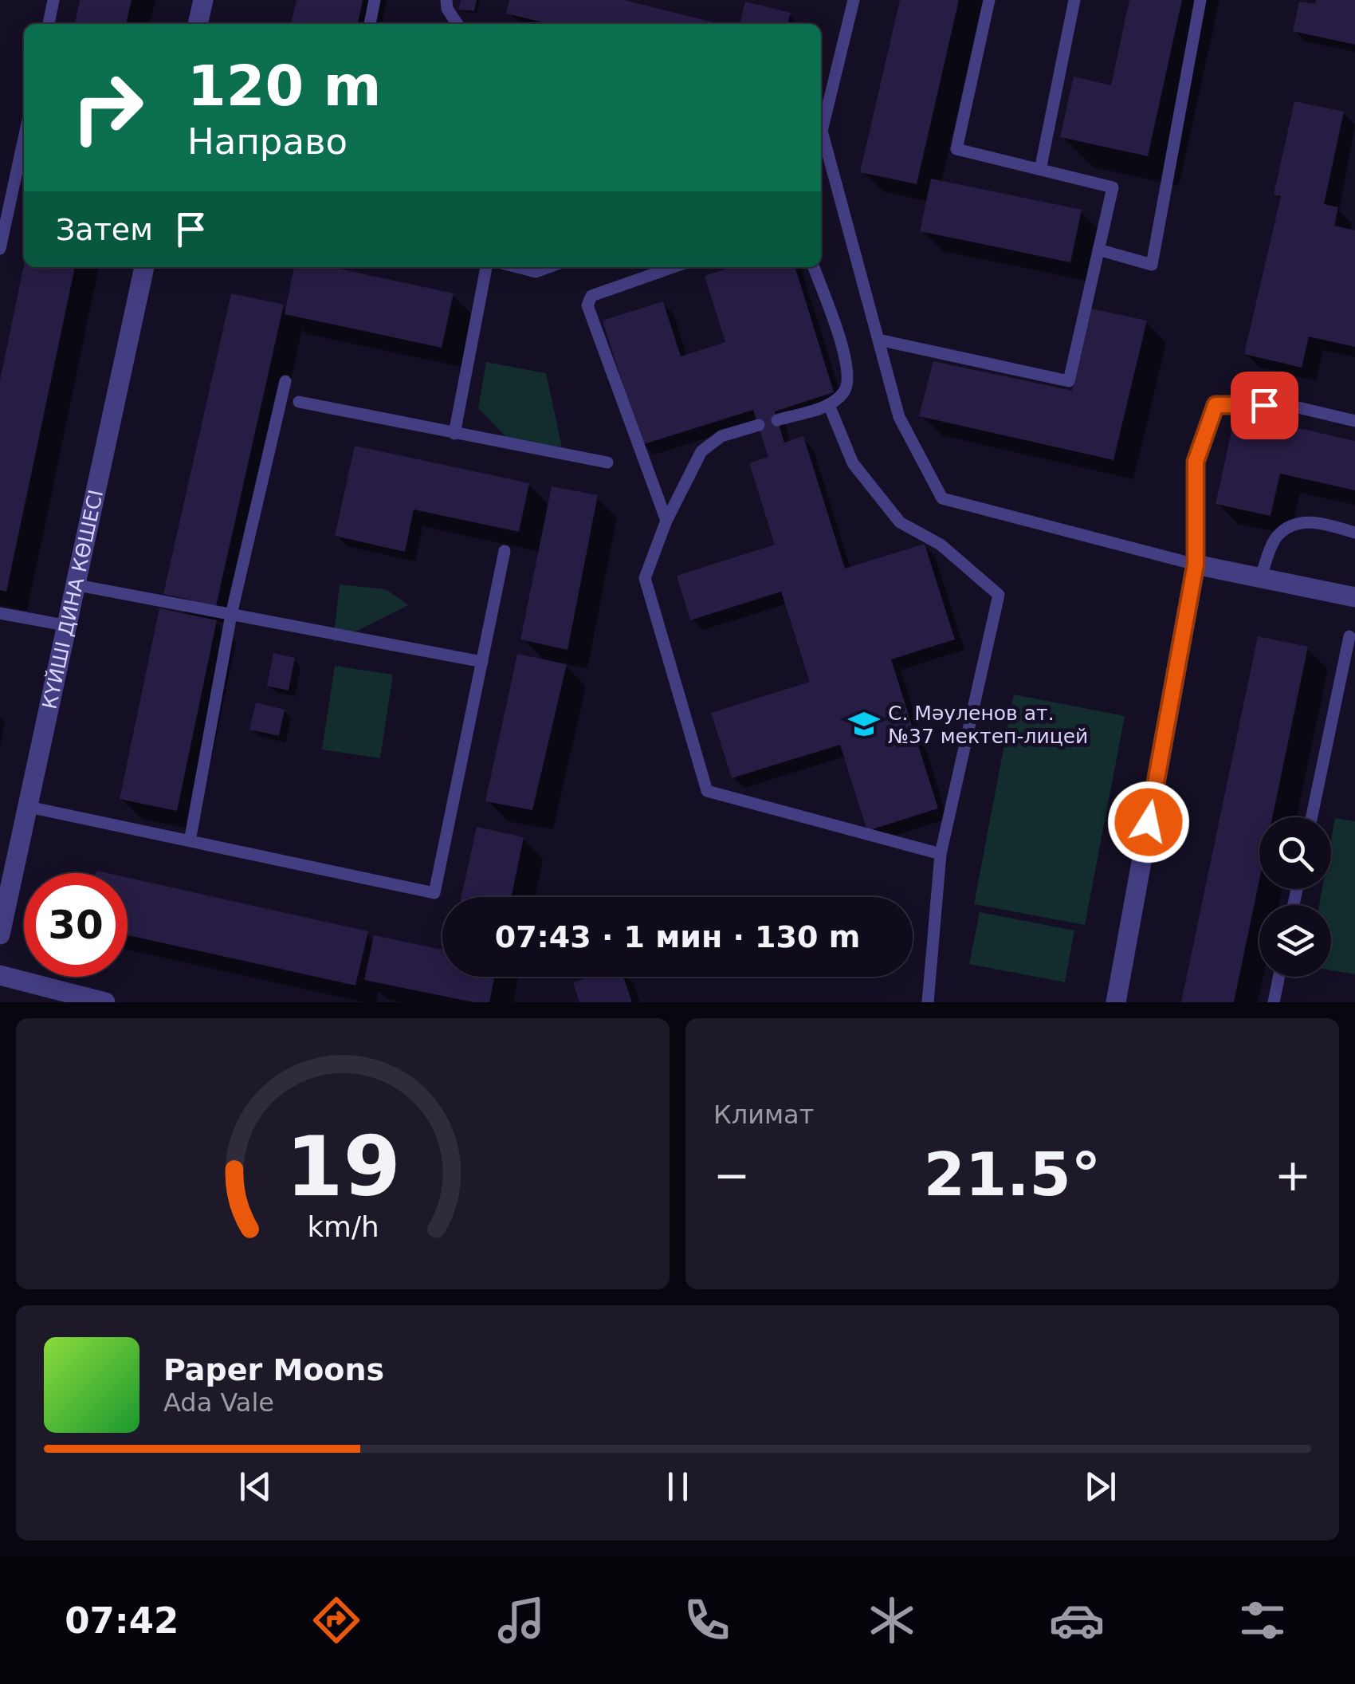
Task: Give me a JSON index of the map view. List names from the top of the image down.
{
  "streets": {
    "street": ["КҮЙШІ ДИНА КӨШЕСІ"]
  },
  "places": {
    "school or university": ["С. Мәуленов ат. №37 мектеп-лицей"]
  },
  "page": {
    "turn": ["120 m", "Направо"],
    "then": "Затем",
    "limit": "30",
    "trip": "07:43 · 1 мин · 130 m",
    "tile": "Климат",
    "heat": ["−", "21.5°", "+"],
    "song": ["Paper Moons", "Ada Vale"],
    "tabs": "07:42",
    "gauge": ["19", "km/h"]
  }
}
